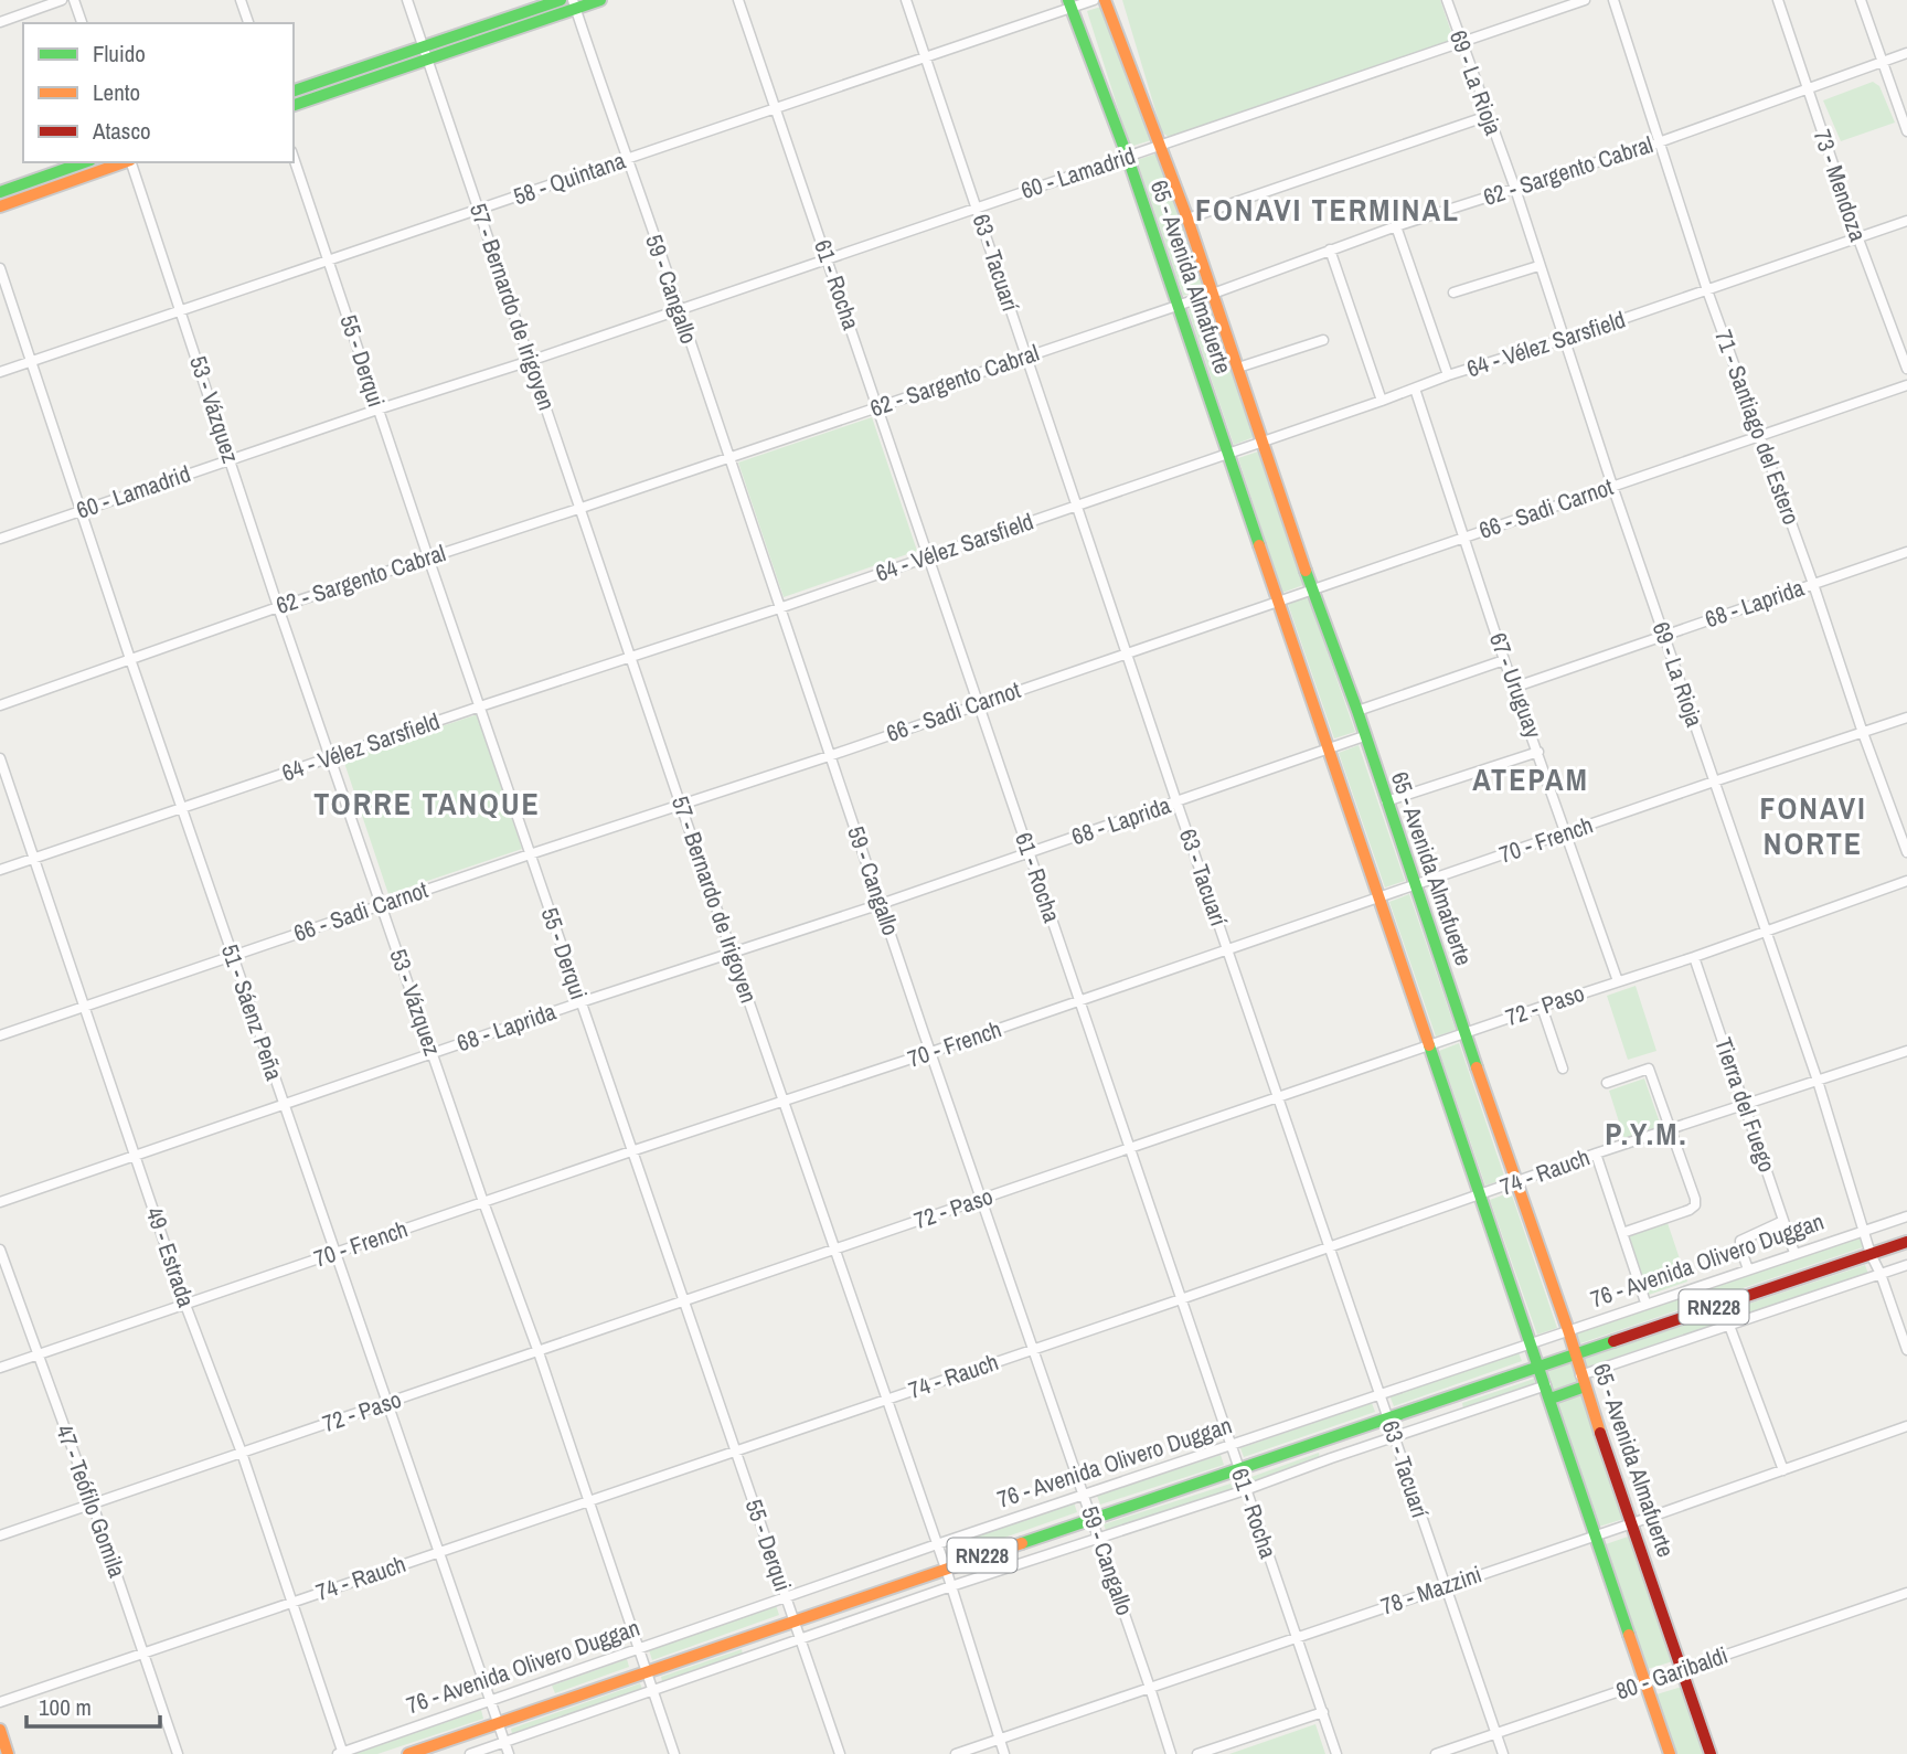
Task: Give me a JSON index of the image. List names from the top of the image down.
{
  "streets": {
    "main road": ["65 - Avenida Almafuerte", "76 - Avenida Olivero Duggan", "RN228"],
    "street": [
      "69 - La Rioja",
      "62 - Sargento Cabral",
      "60 - Lamadrid",
      "58 - Quintana",
      "73 - Mendoza",
      "63 - Tacuarí",
      "61 - Rocha",
      "59 - Cangallo",
      "57 - Bernardo de Irigoyen",
      "64 - Vélez Sarsfield",
      "55 - Derqui",
      "53 - Vázquez",
      "71 - Santiago del Estero",
      "66 - Sadi Carnot",
      "68 - Laprida",
      "67 - Uruguay",
      "70 - French",
      "72 - Paso",
      "51 - Sáenz Peña",
      "Tierra del Fuego",
      "74 - Rauch",
      "49 - Estrada",
      "47 - Teófilo Gomila",
      "78 - Mazzini",
      "80 - Garibaldi"
    ]
  },
  "crossings": [
    ["69 - La Rioja", "62 - Sargento Cabral"],
    ["69 - La Rioja", "60 - Lamadrid"],
    ["69 - La Rioja", "64 - Vélez Sarsfield"],
    ["69 - La Rioja", "66 - Sadi Carnot"],
    ["69 - La Rioja", "68 - Laprida"],
    ["69 - La Rioja", "70 - French"],
    ["69 - La Rioja", "72 - Paso"],
    ["69 - La Rioja", "74 - Rauch"],
    ["69 - La Rioja", "76 - Avenida Olivero Duggan"],
    ["62 - Sargento Cabral", "73 - Mendoza"],
    ["62 - Sargento Cabral", "63 - Tacuarí"],
    ["62 - Sargento Cabral", "65 - Avenida Almafuerte"],
    ["62 - Sargento Cabral", "61 - Rocha"],
    ["62 - Sargento Cabral", "59 - Cangallo"],
    ["62 - Sargento Cabral", "57 - Bernardo de Irigoyen"],
    ["62 - Sargento Cabral", "55 - Derqui"],
    ["62 - Sargento Cabral", "53 - Vázquez"],
    ["62 - Sargento Cabral", "71 - Santiago del Estero"],
    ["62 - Sargento Cabral", "51 - Sáenz Peña"],
    ["60 - Lamadrid", "63 - Tacuarí"],
    ["60 - Lamadrid", "65 - Avenida Almafuerte"],
    ["60 - Lamadrid", "61 - Rocha"],
    ["60 - Lamadrid", "59 - Cangallo"],
    ["60 - Lamadrid", "57 - Bernardo de Irigoyen"],
    ["60 - Lamadrid", "55 - Derqui"],
    ["60 - Lamadrid", "53 - Vázquez"],
    ["60 - Lamadrid", "51 - Sáenz Peña"],
    ["58 - Quintana", "63 - Tacuarí"],
    ["58 - Quintana", "65 - Avenida Almafuerte"],
    ["58 - Quintana", "61 - Rocha"],
    ["58 - Quintana", "59 - Cangallo"],
    ["58 - Quintana", "57 - Bernardo de Irigoyen"],
    ["58 - Quintana", "55 - Derqui"],
    ["58 - Quintana", "53 - Vázquez"],
    ["58 - Quintana", "51 - Sáenz Peña"],
    ["73 - Mendoza", "64 - Vélez Sarsfield"],
    ["63 - Tacuarí", "64 - Vélez Sarsfield"],
    ["63 - Tacuarí", "66 - Sadi Carnot"],
    ["63 - Tacuarí", "68 - Laprida"],
    ["63 - Tacuarí", "70 - French"],
    ["63 - Tacuarí", "72 - Paso"],
    ["63 - Tacuarí", "74 - Rauch"],
    ["63 - Tacuarí", "76 - Avenida Olivero Duggan"],
    ["63 - Tacuarí", "78 - Mazzini"],
    ["63 - Tacuarí", "80 - Garibaldi"],
    ["65 - Avenida Almafuerte", "64 - Vélez Sarsfield"],
    ["65 - Avenida Almafuerte", "66 - Sadi Carnot"],
    ["65 - Avenida Almafuerte", "68 - Laprida"],
    ["65 - Avenida Almafuerte", "70 - French"],
    ["65 - Avenida Almafuerte", "72 - Paso"],
    ["65 - Avenida Almafuerte", "74 - Rauch"],
    ["65 - Avenida Almafuerte", "76 - Avenida Olivero Duggan"],
    ["65 - Avenida Almafuerte", "78 - Mazzini"],
    ["65 - Avenida Almafuerte", "80 - Garibaldi"],
    ["61 - Rocha", "64 - Vélez Sarsfield"],
    ["61 - Rocha", "66 - Sadi Carnot"],
    ["61 - Rocha", "68 - Laprida"],
    ["61 - Rocha", "70 - French"],
    ["61 - Rocha", "72 - Paso"],
    ["61 - Rocha", "74 - Rauch"],
    ["61 - Rocha", "76 - Avenida Olivero Duggan"],
    ["61 - Rocha", "78 - Mazzini"],
    ["59 - Cangallo", "64 - Vélez Sarsfield"],
    ["59 - Cangallo", "66 - Sadi Carnot"],
    ["59 - Cangallo", "68 - Laprida"],
    ["59 - Cangallo", "70 - French"],
    ["59 - Cangallo", "72 - Paso"],
    ["59 - Cangallo", "74 - Rauch"],
    ["59 - Cangallo", "76 - Avenida Olivero Duggan"],
    ["59 - Cangallo", "78 - Mazzini"],
    ["57 - Bernardo de Irigoyen", "64 - Vélez Sarsfield"],
    ["57 - Bernardo de Irigoyen", "66 - Sadi Carnot"],
    ["57 - Bernardo de Irigoyen", "68 - Laprida"],
    ["57 - Bernardo de Irigoyen", "70 - French"],
    ["57 - Bernardo de Irigoyen", "72 - Paso"],
    ["57 - Bernardo de Irigoyen", "74 - Rauch"],
    ["57 - Bernardo de Irigoyen", "76 - Avenida Olivero Duggan"],
    ["57 - Bernardo de Irigoyen", "78 - Mazzini"],
    ["64 - Vélez Sarsfield", "55 - Derqui"],
    ["64 - Vélez Sarsfield", "53 - Vázquez"],
    ["64 - Vélez Sarsfield", "71 - Santiago del Estero"],
    ["64 - Vélez Sarsfield", "67 - Uruguay"],
    ["64 - Vélez Sarsfield", "51 - Sáenz Peña"],
    ["64 - Vélez Sarsfield", "49 - Estrada"],
    ["55 - Derqui", "66 - Sadi Carnot"],
    ["55 - Derqui", "68 - Laprida"],
    ["55 - Derqui", "70 - French"],
    ["55 - Derqui", "72 - Paso"],
    ["55 - Derqui", "74 - Rauch"],
    ["55 - Derqui", "76 - Avenida Olivero Duggan"],
    ["53 - Vázquez", "66 - Sadi Carnot"],
    ["53 - Vázquez", "68 - Laprida"],
    ["53 - Vázquez", "70 - French"],
    ["53 - Vázquez", "72 - Paso"],
    ["53 - Vázquez", "74 - Rauch"],
    ["53 - Vázquez", "76 - Avenida Olivero Duggan"],
    ["71 - Santiago del Estero", "66 - Sadi Carnot"],
    ["71 - Santiago del Estero", "68 - Laprida"],
    ["71 - Santiago del Estero", "70 - French"],
    ["66 - Sadi Carnot", "67 - Uruguay"],
    ["66 - Sadi Carnot", "51 - Sáenz Peña"],
    ["66 - Sadi Carnot", "49 - Estrada"],
    ["68 - Laprida", "67 - Uruguay"],
    ["68 - Laprida", "51 - Sáenz Peña"],
    ["68 - Laprida", "49 - Estrada"],
    ["67 - Uruguay", "70 - French"],
    ["67 - Uruguay", "72 - Paso"],
    ["70 - French", "51 - Sáenz Peña"],
    ["70 - French", "49 - Estrada"],
    ["70 - French", "47 - Teófilo Gomila"],
    ["72 - Paso", "51 - Sáenz Peña"],
    ["72 - Paso", "Tierra del Fuego"],
    ["72 - Paso", "49 - Estrada"],
    ["72 - Paso", "47 - Teófilo Gomila"],
    ["51 - Sáenz Peña", "74 - Rauch"],
    ["51 - Sáenz Peña", "76 - Avenida Olivero Duggan"],
    ["Tierra del Fuego", "74 - Rauch"],
    ["Tierra del Fuego", "76 - Avenida Olivero Duggan"],
    ["74 - Rauch", "49 - Estrada"],
    ["74 - Rauch", "47 - Teófilo Gomila"],
    ["49 - Estrada", "76 - Avenida Olivero Duggan"]
  ],
  "districts": [
    "FONAVI TERMINAL",
    "ATEPAM",
    "TORRE TANQUE",
    "FONAVI NORTE",
    "P.Y.M."
  ],
  "legend": ["Fluido", "Lento", "Atasco"],
  "scale_bar": "100 m"
}
